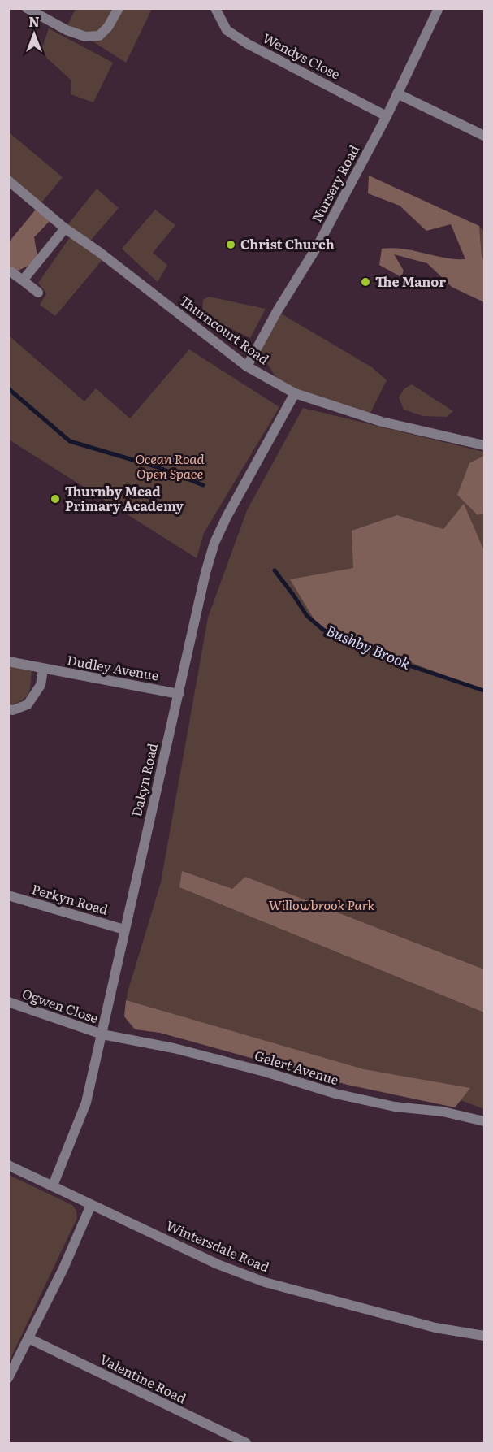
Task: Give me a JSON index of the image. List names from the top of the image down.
{
  "streets": {
    "street": [
      "Wendys Close",
      "Nursery Road",
      "Thurncourt Road",
      "Dudley Avenue",
      "Dakyn Road",
      "Perkyn Road",
      "Ogwen Close",
      "Gelert Avenue",
      "Wintersdale Road",
      "Valentine Road"
    ]
  },
  "crossings": [
    ["Wendys Close", "Nursery Road"],
    ["Nursery Road", "Thurncourt Road"],
    ["Thurncourt Road", "Dakyn Road"],
    ["Dudley Avenue", "Dakyn Road"],
    ["Dakyn Road", "Perkyn Road"],
    ["Dakyn Road", "Ogwen Close"],
    ["Dakyn Road", "Gelert Avenue"],
    ["Dakyn Road", "Wintersdale Road"],
    ["Ogwen Close", "Gelert Avenue"]
  ],
  "water": ["Bushby Brook"],
  "parks": ["Ocean Road Open Space", "Willowbrook Park"],
  "places": ["Christ Church", "The Manor", "Thurnby Mead Primary Academy"],
  "north": "top"
}
